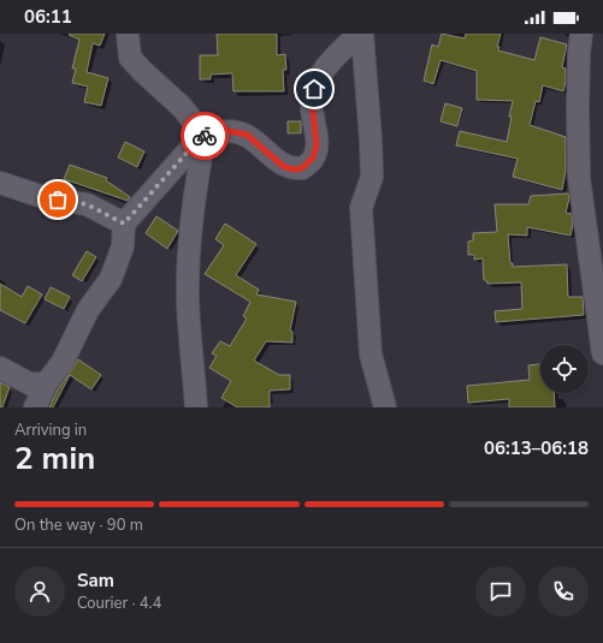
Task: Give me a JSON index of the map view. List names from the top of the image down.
{
  "page": {
    "status": "06:11",
    "heading": ["2 min", "Arriving in", "06:13–06:18"],
    "panel": ["Sam", "Courier · 4.4"],
    "bar": "On the way · 90 m"
  }
}
